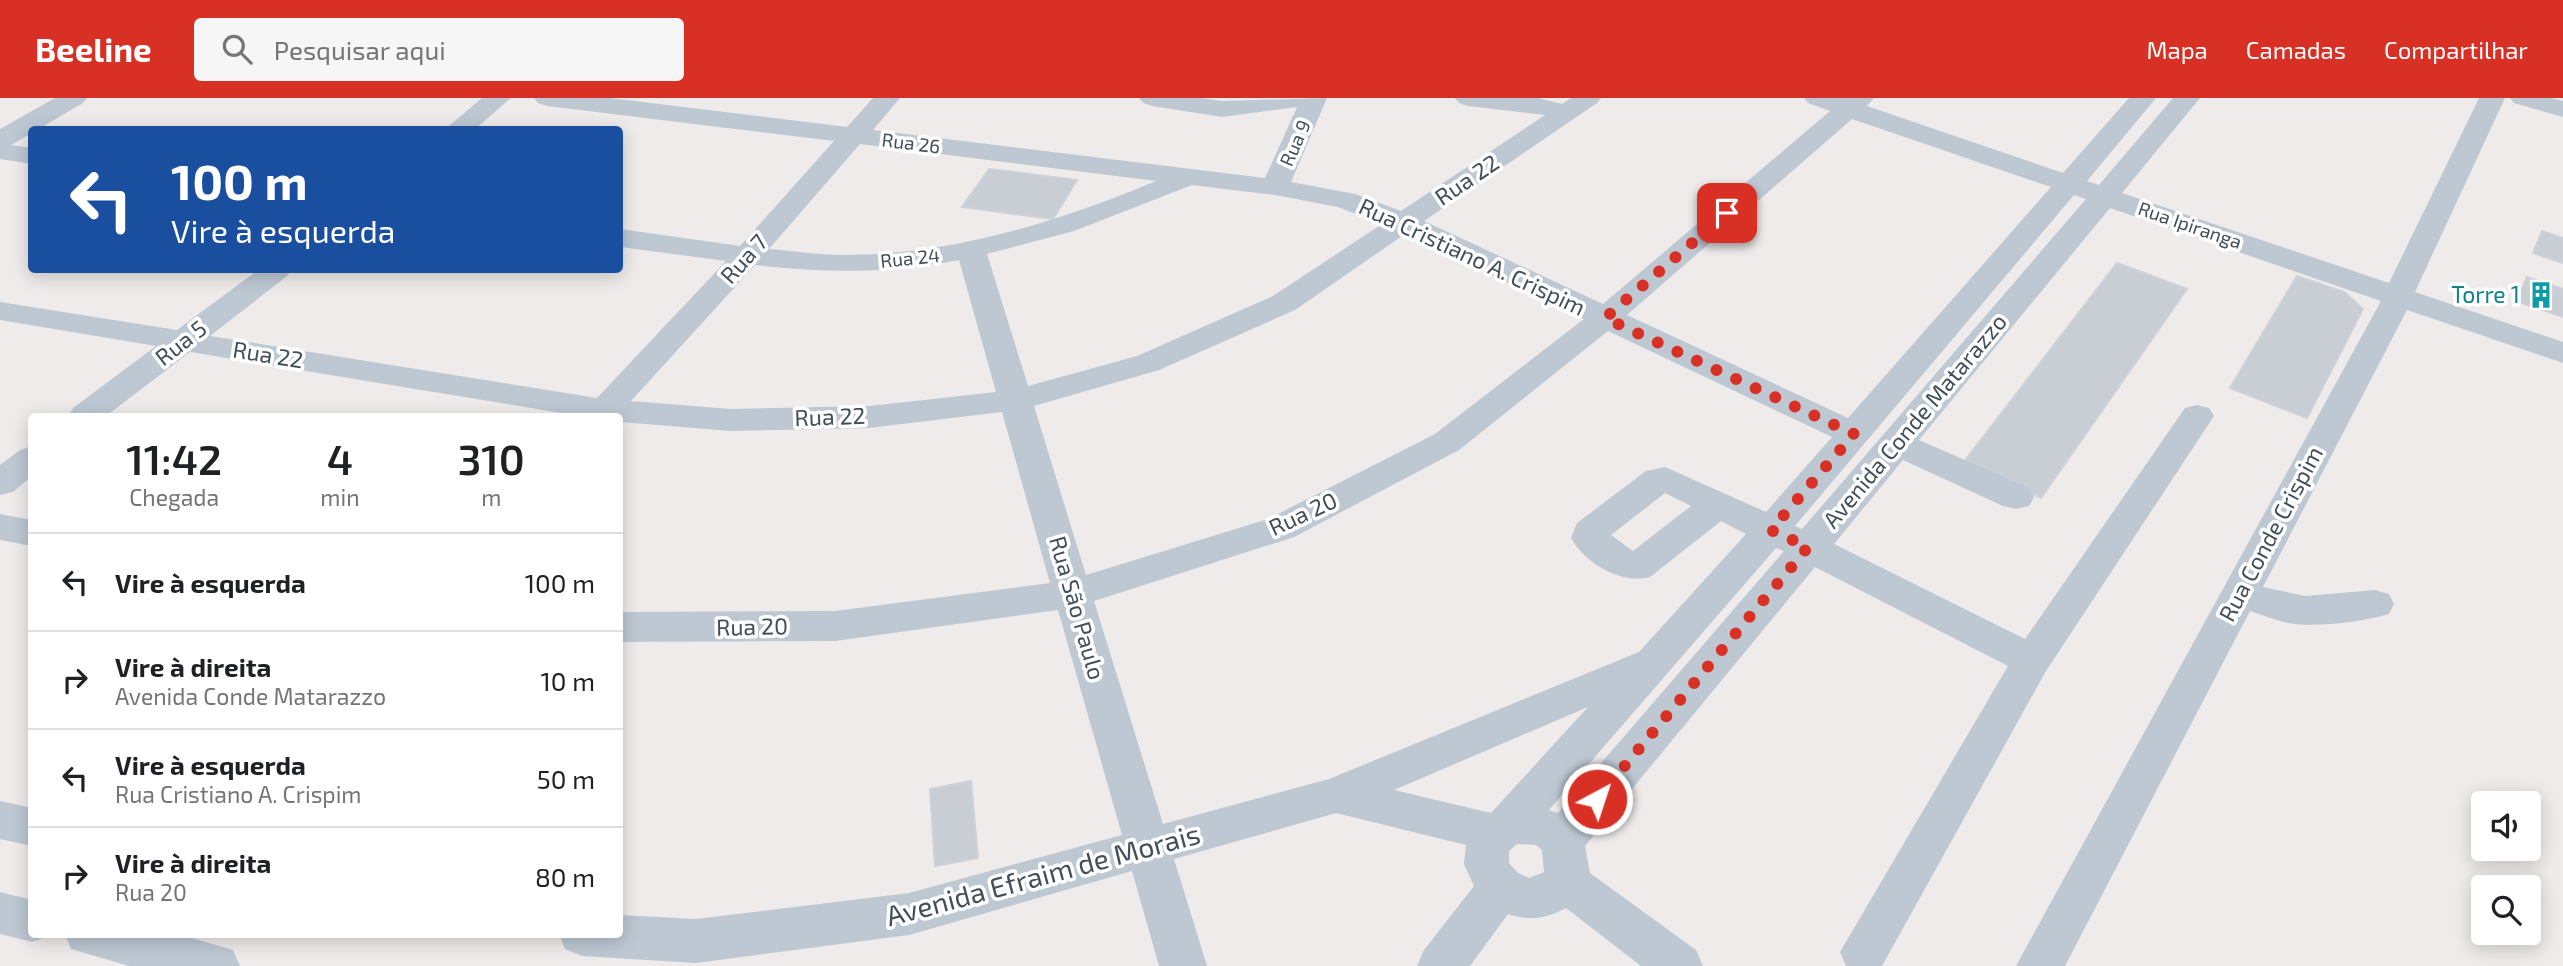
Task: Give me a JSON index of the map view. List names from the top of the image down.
{
  "streets": {
    "street": [
      "Rua 26",
      "Rua 9",
      "Rua 22",
      "Rua Ipiranga",
      "Rua Cristiano A. Crispim",
      "Rua 24",
      "Rua 7",
      "Rua 5",
      "Avenida Conde Matarazzo",
      "Rua 20",
      "Rua Conde Crispim",
      "Rua São Paulo",
      "Avenida Efraim de Morais"
    ]
  },
  "crossings": [
    ["Rua 26", "Rua 9"],
    ["Rua 26", "Rua Cristiano A. Crispim"],
    ["Rua 26", "Rua 24"],
    ["Rua 26", "Rua 7"],
    ["Rua 9", "Rua Cristiano A. Crispim"],
    ["Rua 22", "Rua Cristiano A. Crispim"],
    ["Rua 22", "Rua 7"],
    ["Rua 22", "Rua 5"],
    ["Rua 22", "Rua São Paulo"],
    ["Rua Ipiranga", "Avenida Conde Matarazzo"],
    ["Rua Ipiranga", "Rua 20"],
    ["Rua Ipiranga", "Rua Conde Crispim"],
    ["Rua Cristiano A. Crispim", "Avenida Conde Matarazzo"],
    ["Rua Cristiano A. Crispim", "Rua 20"],
    ["Rua 24", "Rua 7"],
    ["Rua 24", "Rua São Paulo"],
    ["Avenida Conde Matarazzo", "Avenida Efraim de Morais"],
    ["Rua 20", "Rua São Paulo"],
    ["Rua São Paulo", "Avenida Efraim de Morais"]
  ],
  "places": {
    "building": ["Torre 1"]
  },
  "page": {
    "header": "Beeline",
    "search": "Pesquisar aqui",
    "nav": ["Mapa", "Camadas", "Compartilhar"],
    "turn": ["100 m", "Vire à esquerda"],
    "eta": [
      "11:42",
      "Chegada",
      "4",
      "min",
      "310",
      "m"
    ],
    "list": [
      {
        "name": "Vire à esquerda",
        "value": "100 m"
      },
      {
        "name": "Vire à direita",
        "note": "Avenida Conde Matarazzo",
        "value": "10 m"
      },
      {
        "name": "Vire à esquerda",
        "note": "Rua Cristiano A. Crispim",
        "value": "50 m"
      },
      {
        "name": "Vire à direita",
        "note": "Rua 20",
        "value": "80 m"
      }
    ]
  }
}
